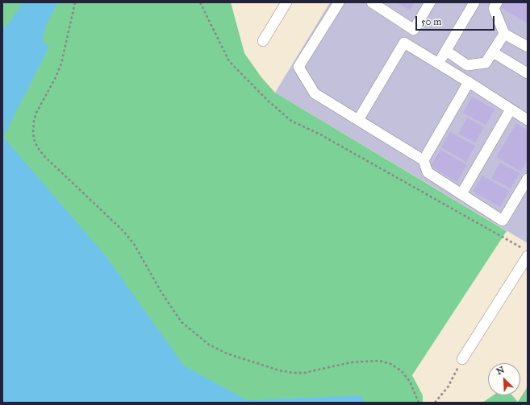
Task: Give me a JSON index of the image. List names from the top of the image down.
{
  "scale_bar": "50 m",
  "north": "top left"
}
